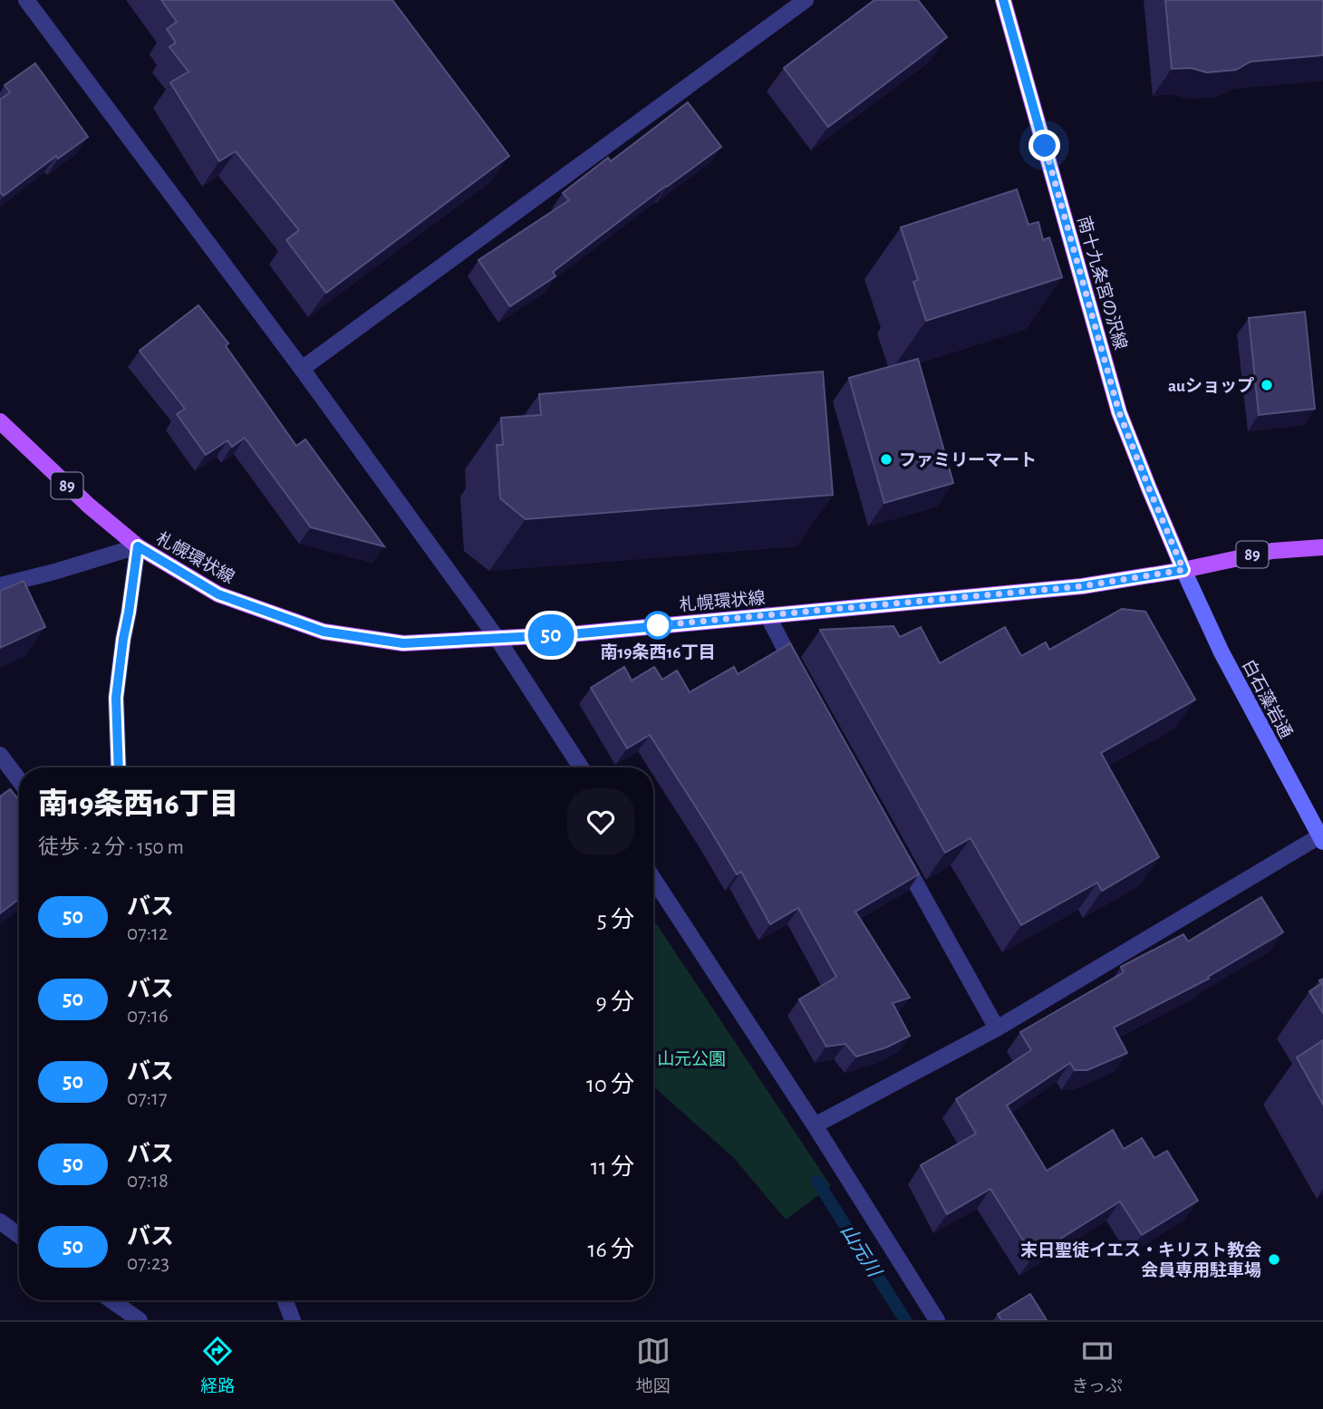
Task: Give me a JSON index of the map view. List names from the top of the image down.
{
  "streets": {
    "main road": [
      "南十九条宮の沢線",
      "89",
      "札幌環状線",
      "白石藻岩通"
    ]
  },
  "crossings": [
    ["南十九条宮の沢線", "札幌環状線"],
    ["南十九条宮の沢線", "白石藻岩通"],
    ["札幌環状線", "白石藻岩通"]
  ],
  "water": ["山元川"],
  "parks": ["山元公園"],
  "places": [
    "auショップ",
    "ファミリーマート",
    "南19条西16丁目",
    "末日聖徒イエス・キリスト教会 会員専用駐車場"
  ],
  "lines": ["bus line 50"],
  "page": {
    "on_map": "50",
    "heading": ["南19条西16丁目", "徒歩 · 2 分 · 150 m"],
    "list": [
      {
        "mark": "50",
        "name": "バス",
        "note": "07:12",
        "value": "5 分"
      },
      {
        "mark": "50",
        "name": "バス",
        "note": "07:16",
        "value": "9 分"
      },
      {
        "mark": "50",
        "name": "バス",
        "note": "07:17",
        "value": "10 分"
      },
      {
        "mark": "50",
        "name": "バス",
        "note": "07:18",
        "value": "11 分"
      },
      {
        "mark": "50",
        "name": "バス",
        "note": "07:23",
        "value": "16 分"
      }
    ],
    "tabs": ["経路", "地図", "きっぷ"]
  }
}
